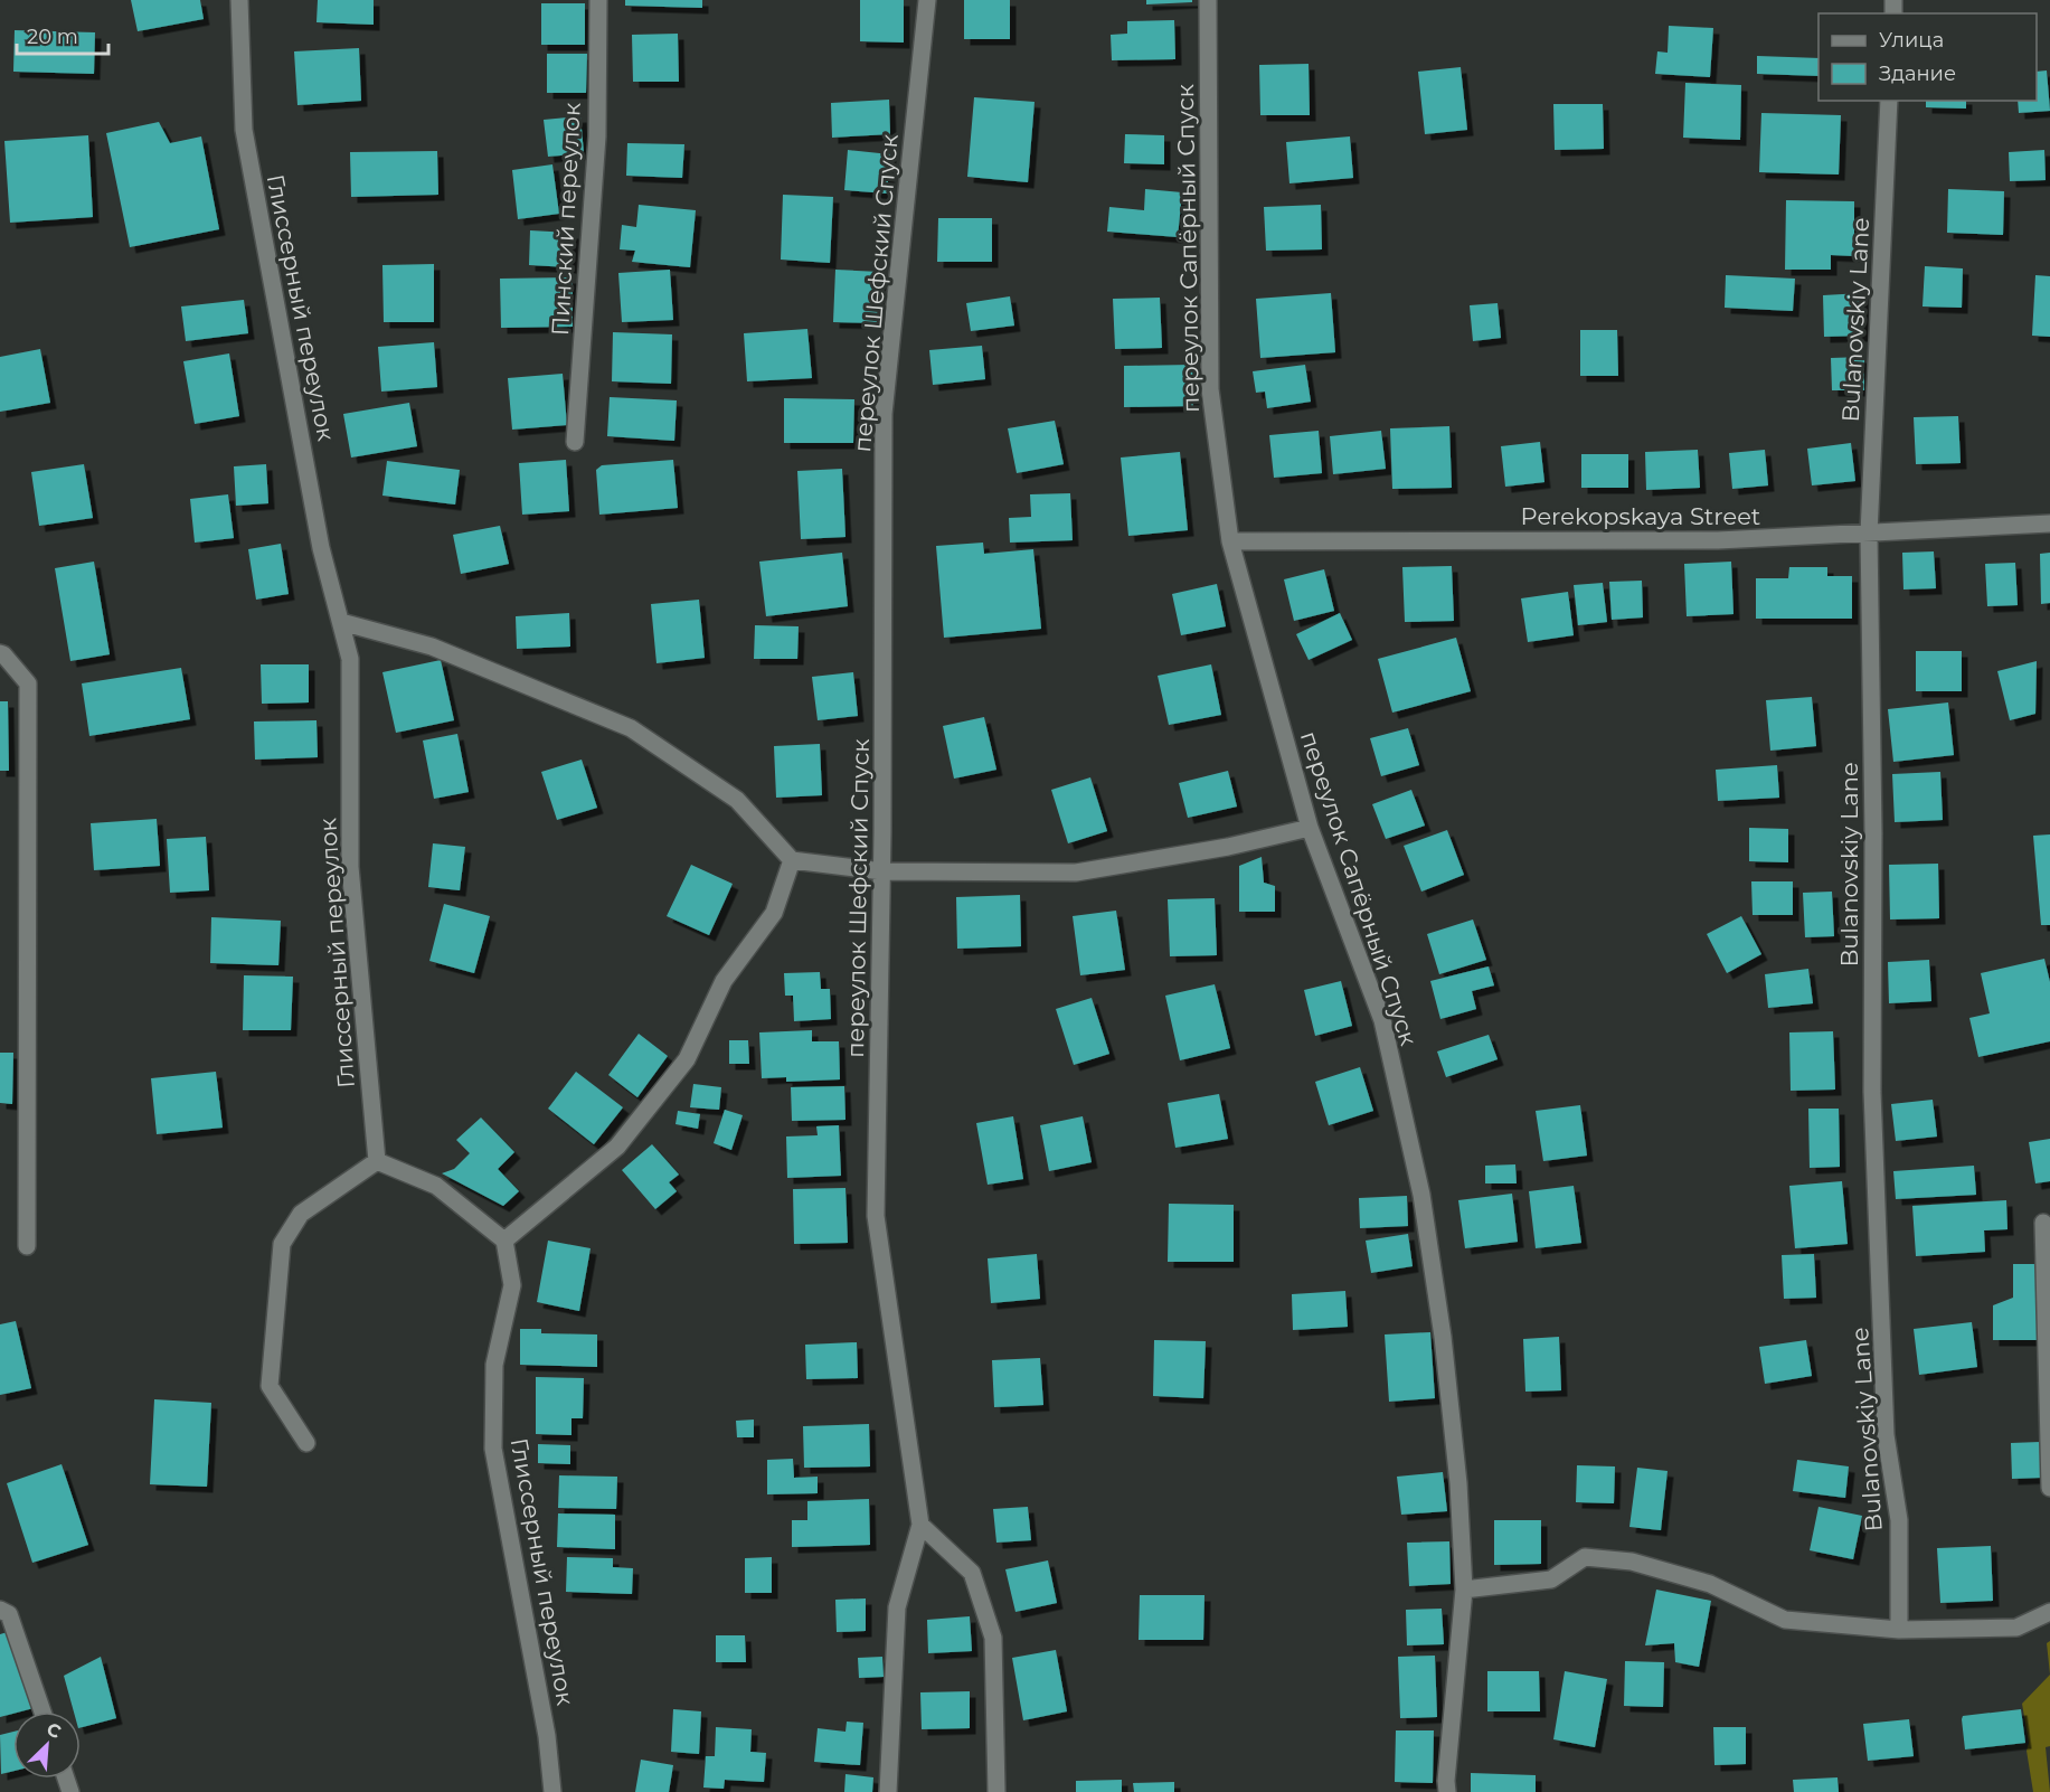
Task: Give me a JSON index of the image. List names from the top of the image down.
{
  "streets": {
    "street": [
      "Пинский переулок",
      "переулок Сапёрный Спуск",
      "переулок Шефский Спуск",
      "Глиссерный переулок",
      "Bulanovskiy Lane",
      "Perekopskaya Street"
    ]
  },
  "crossings": [
    ["переулок Сапёрный Спуск", "Perekopskaya Street"],
    ["Bulanovskiy Lane", "Perekopskaya Street"]
  ],
  "legend": ["Улица", "Здание"],
  "scale_bar": "20 m",
  "north": "top right"
}
